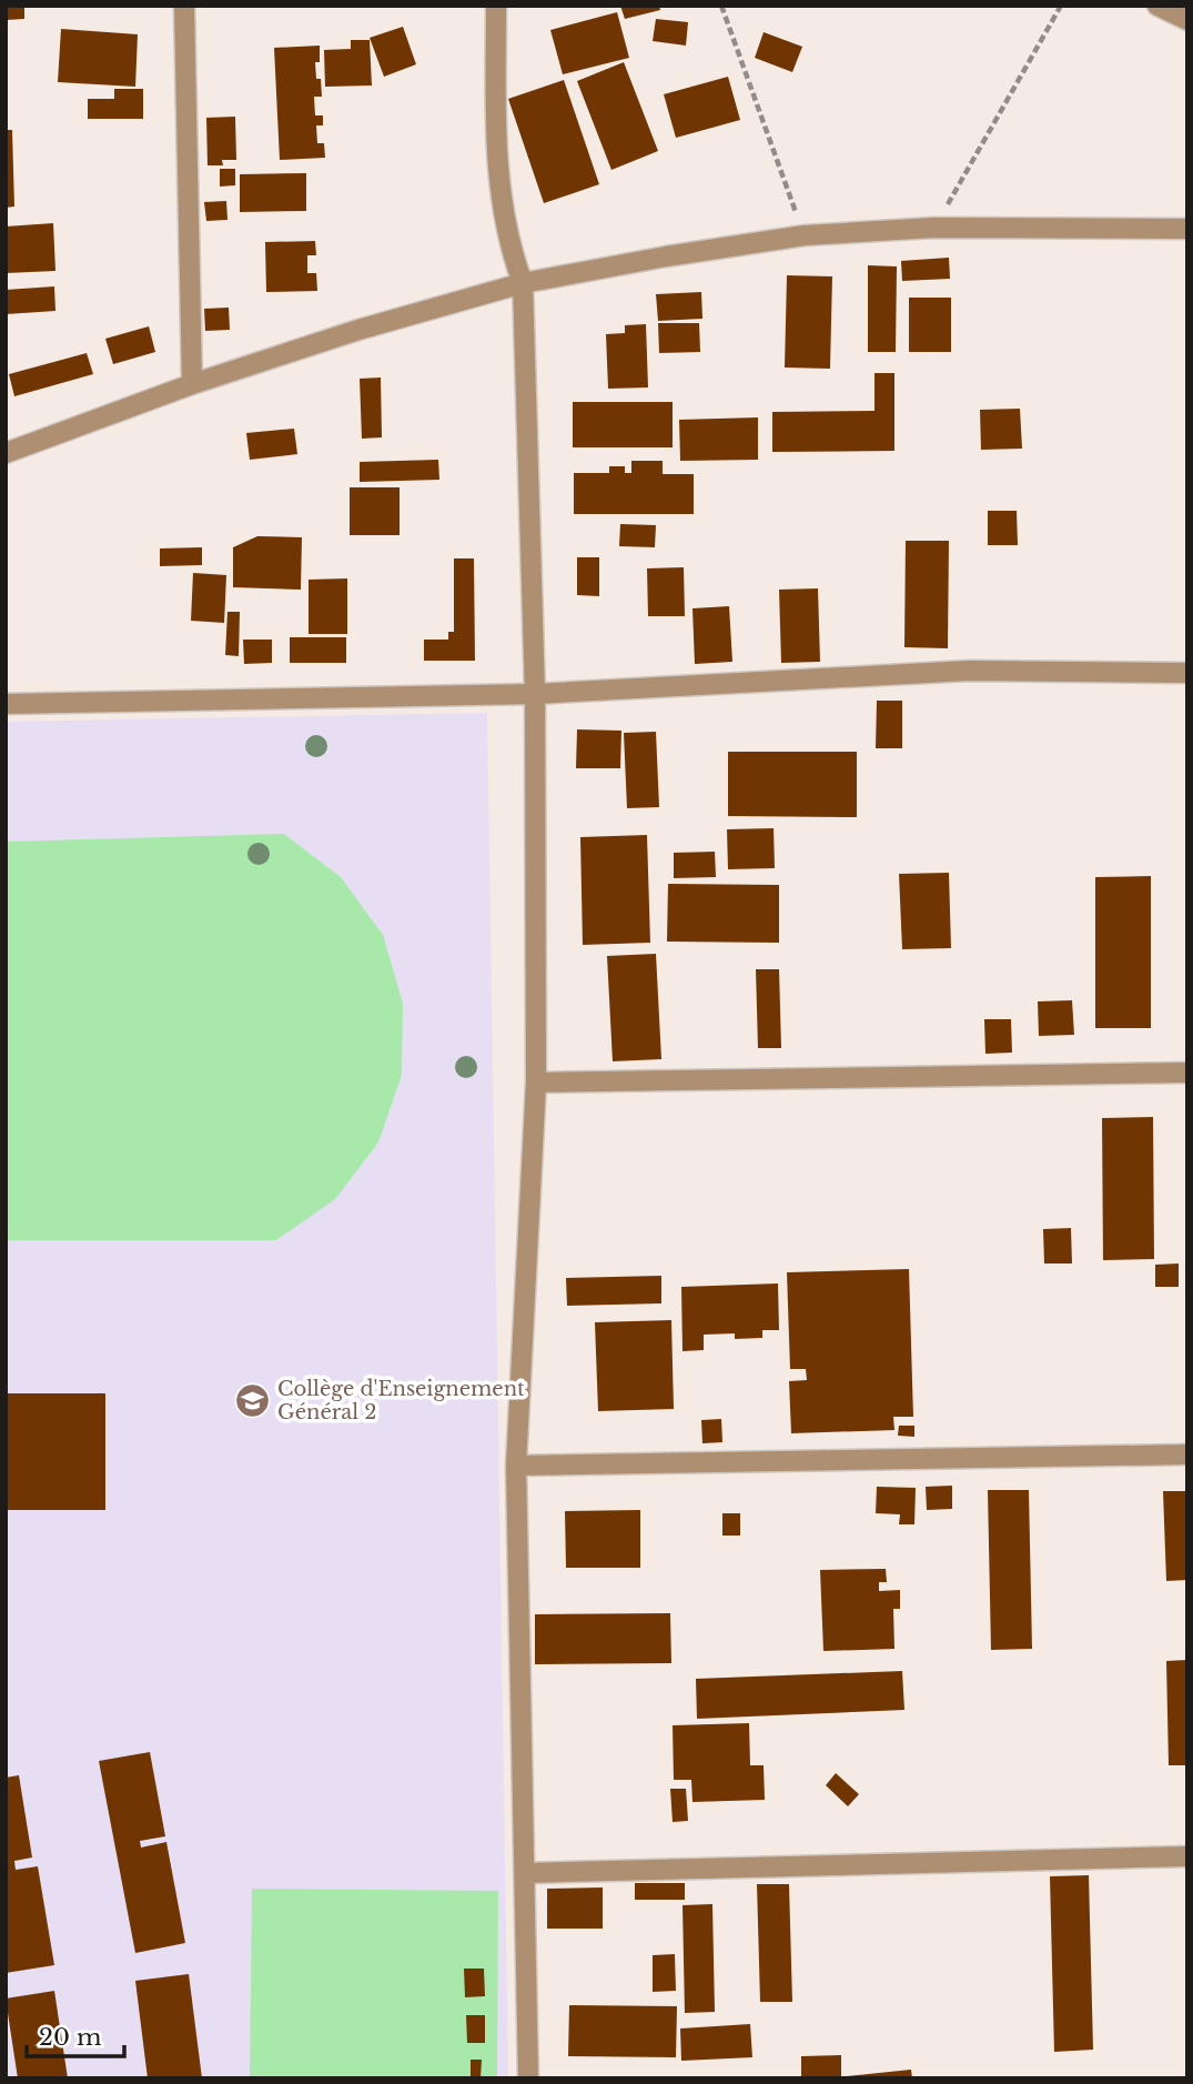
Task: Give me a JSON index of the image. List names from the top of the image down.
{
  "places": {
    "school or university": ["Collège d'Enseignement Général 2"]
  },
  "scale_bar": "20 m"
}
